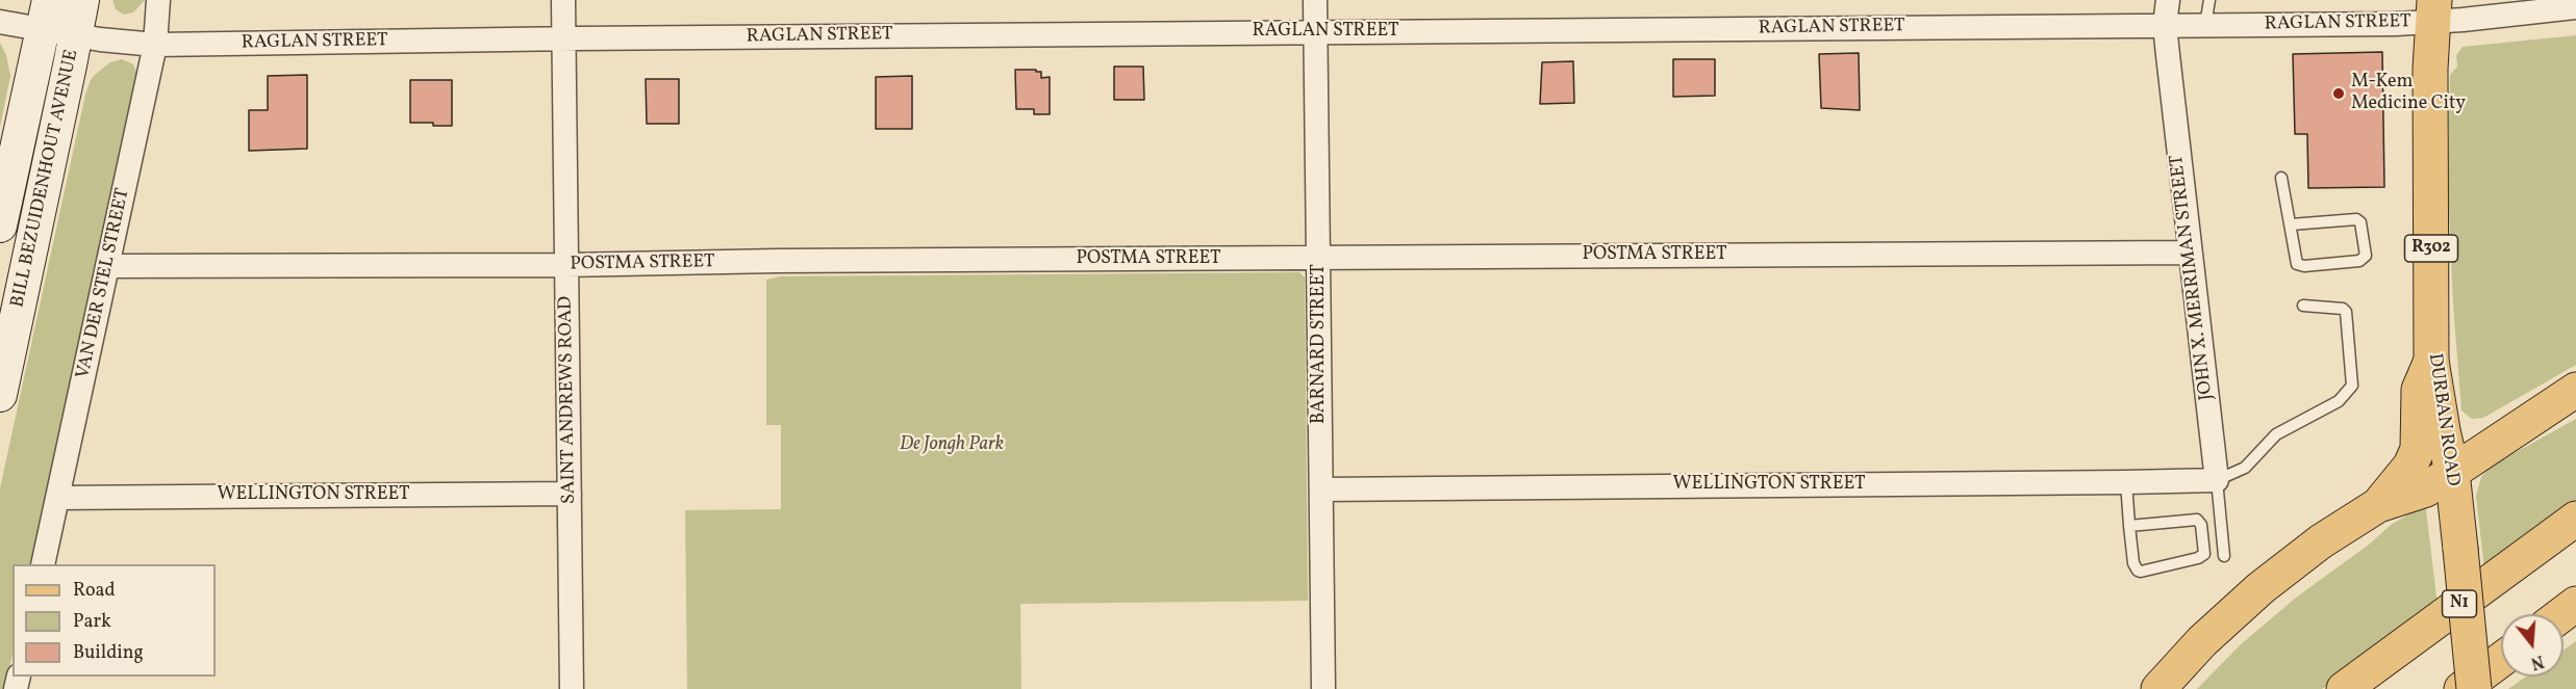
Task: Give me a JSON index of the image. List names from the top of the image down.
{
  "streets": {
    "main road": [
      "BILL BEZUIDENHOUT AVENUE",
      "R302",
      "DURBAN ROAD",
      "N1"
    ],
    "street": [
      "RAGLAN STREET",
      "POSTMA STREET",
      "JOHN X. MERRIMAN STREET",
      "VAN DER STEL STREET",
      "BARNARD STREET",
      "SAINT ANDREWS ROAD",
      "WELLINGTON STREET"
    ]
  },
  "crossings": [
    ["RAGLAN STREET", "BILL BEZUIDENHOUT AVENUE"],
    ["RAGLAN STREET", "JOHN X. MERRIMAN STREET"],
    ["RAGLAN STREET", "VAN DER STEL STREET"],
    ["RAGLAN STREET", "BARNARD STREET"],
    ["RAGLAN STREET", "SAINT ANDREWS ROAD"],
    ["RAGLAN STREET", "DURBAN ROAD"],
    ["POSTMA STREET", "JOHN X. MERRIMAN STREET"],
    ["POSTMA STREET", "VAN DER STEL STREET"],
    ["POSTMA STREET", "BARNARD STREET"],
    ["POSTMA STREET", "SAINT ANDREWS ROAD"],
    ["JOHN X. MERRIMAN STREET", "WELLINGTON STREET"],
    ["VAN DER STEL STREET", "WELLINGTON STREET"],
    ["BARNARD STREET", "WELLINGTON STREET"],
    ["SAINT ANDREWS ROAD", "WELLINGTON STREET"]
  ],
  "parks": ["De Jongh Park"],
  "places": ["M-Kem Medicine City"],
  "legend": ["Road", "Park", "Building"],
  "north": "bottom"
}
